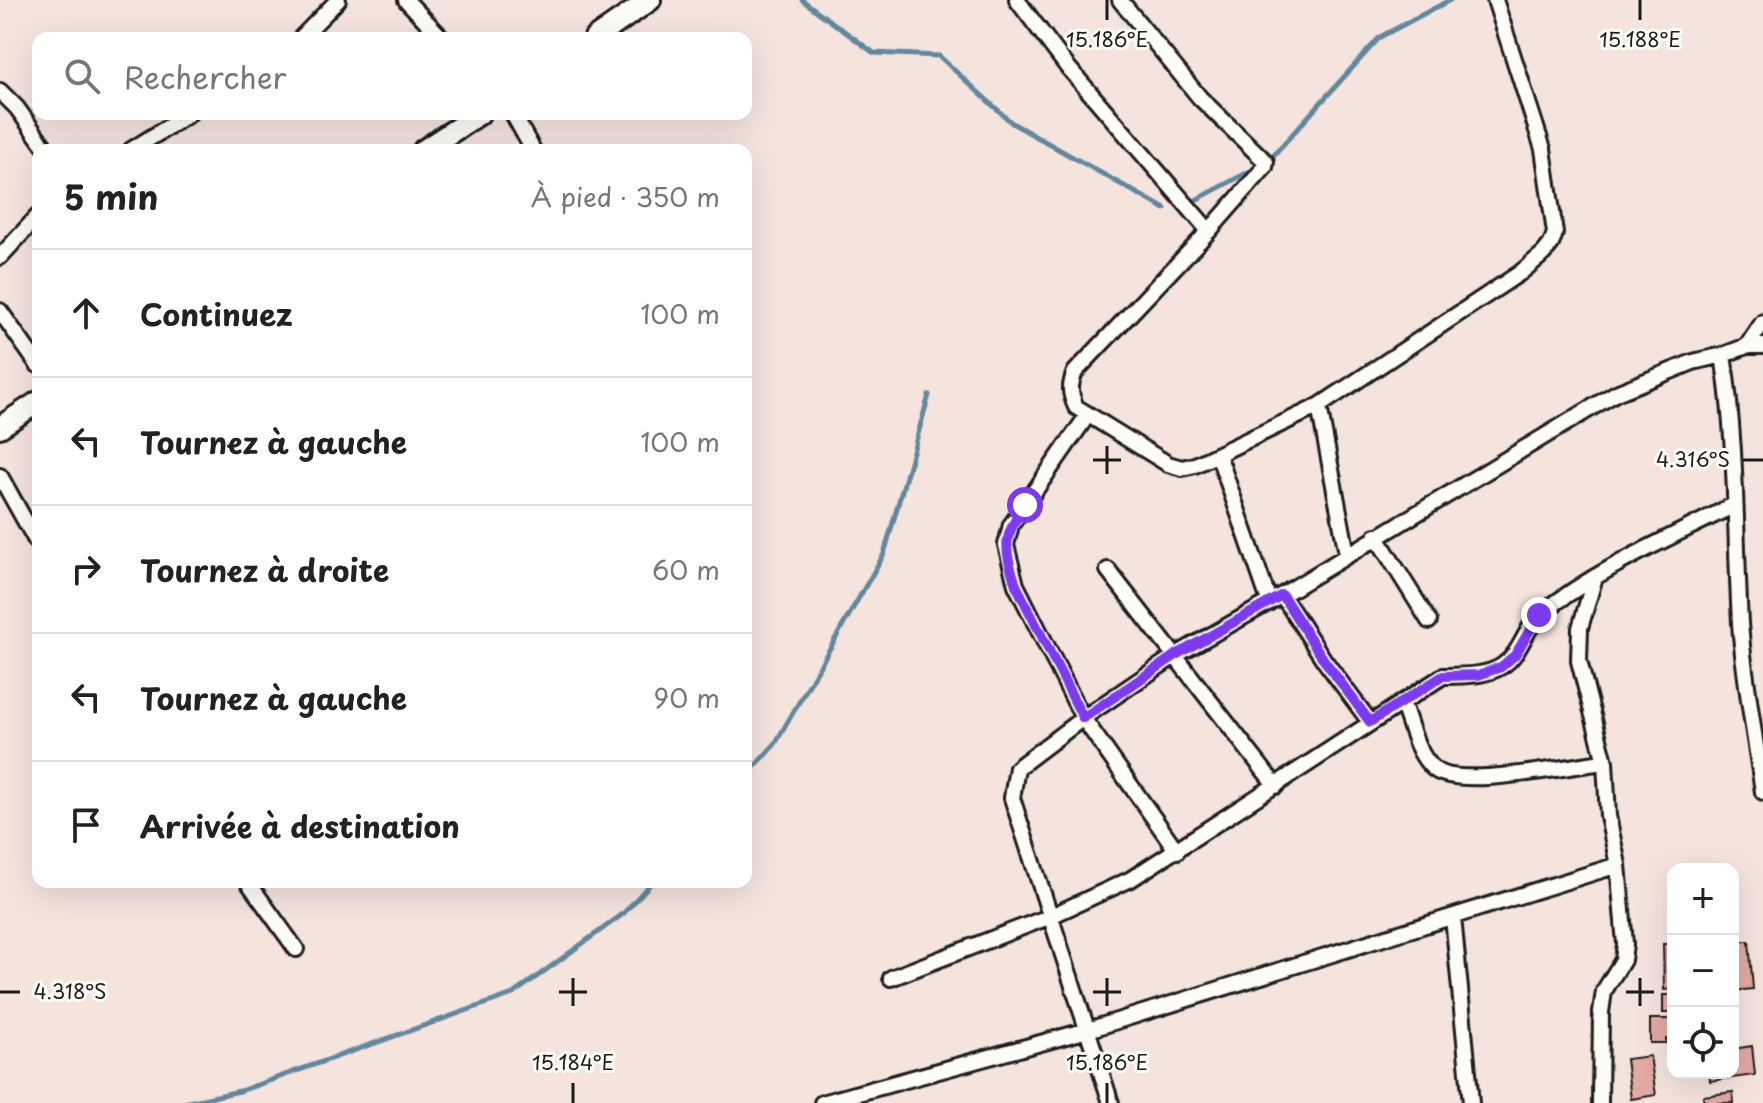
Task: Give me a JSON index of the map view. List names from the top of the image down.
{
  "page": {
    "search": "Rechercher",
    "heading": ["5 min", "À pied · 350 m"],
    "list": [
      ["Continuez", "100 m"],
      ["Tournez à gauche", "100 m"],
      ["Tournez à droite", "60 m"],
      ["Tournez à gauche", "90 m"],
      "Arrivée à destination"
    ],
    "map_buttons": ["+", "−"]
  },
  "coordinates": [
    "15.186°E",
    "15.188°E",
    "4.316°S",
    "4.318°S",
    "15.184°E"
  ]
}
